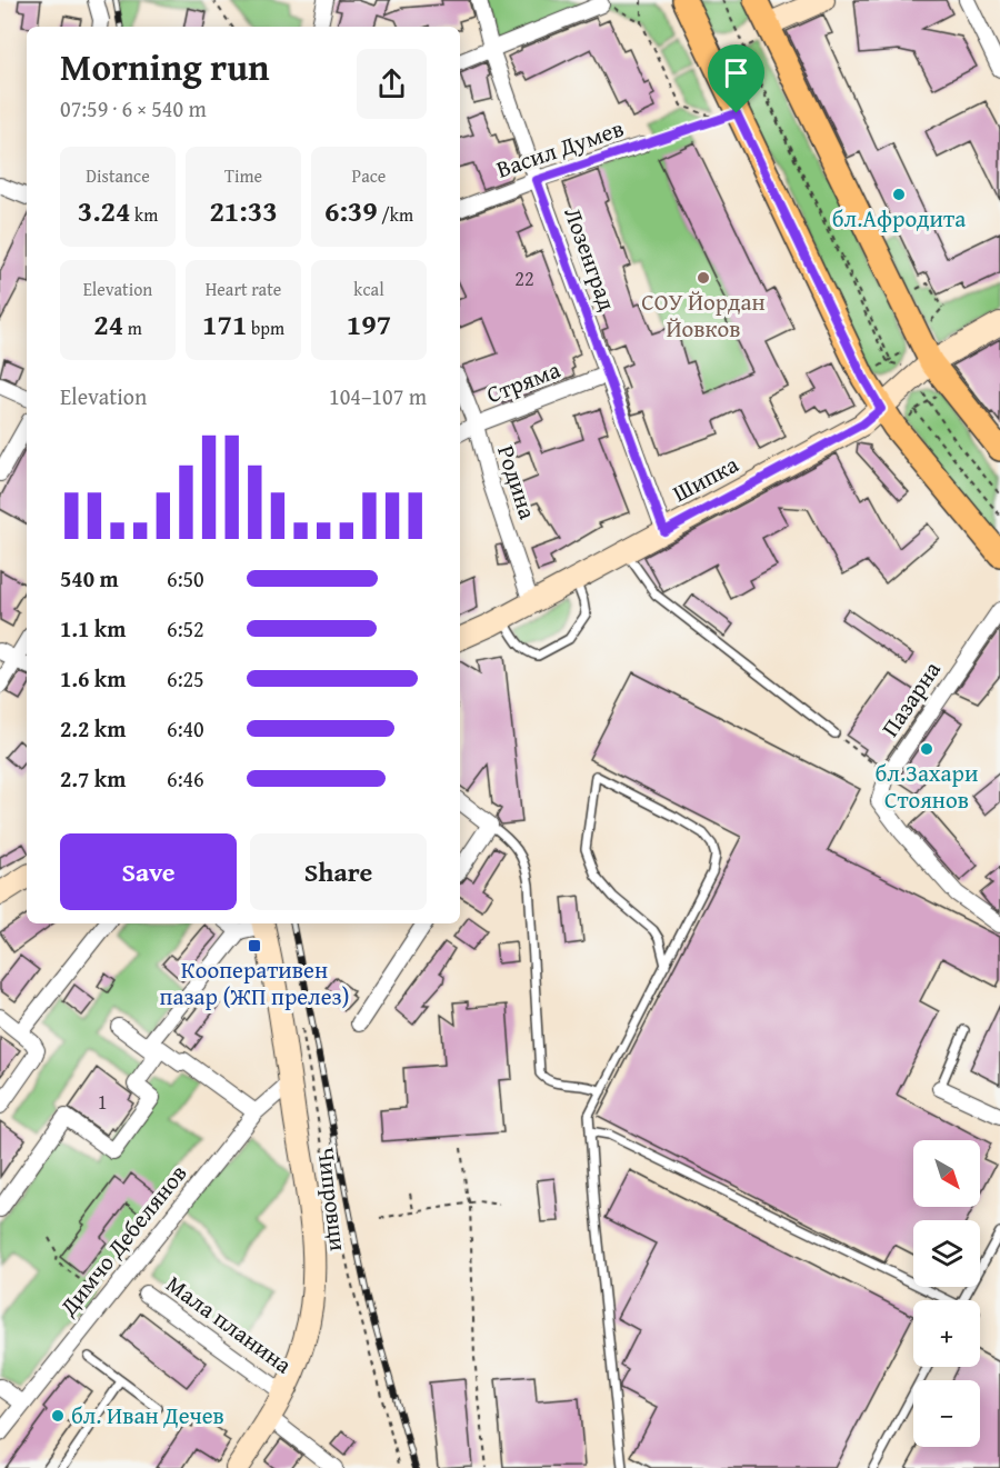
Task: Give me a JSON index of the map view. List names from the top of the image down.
{
  "streets": {
    "street": [
      "Васил Думев",
      "Лозенград",
      "Стряма",
      "Шипка",
      "Родина",
      "Пазарна",
      "Чипровци",
      "Димчо Дебелянов",
      "Мала планина"
    ]
  },
  "crossings": [
    ["Васил Думев", "Лозенград"],
    ["Лозенград", "Стряма"],
    ["Лозенград", "Шипка"],
    ["Стряма", "Родина"],
    ["Шипка", "Родина"],
    ["Чипровци", "Димчо Дебелянов"],
    ["Чипровци", "Мала планина"]
  ],
  "places": {
    "other": [
      "бл.Афродита",
      "СОУ Йордан Йовков",
      "бл.Захари Стоянов",
      "бл. Иван Дечев"
    ],
    "transit": ["Кооперативен пазар (ЖП прелез)"]
  },
  "house_numbers": ["22", "1"],
  "north": "bottom right",
  "page": {
    "heading": ["Morning run", "07:59 · 6 × 540 m"],
    "stats": [
      ["Distance", "3.24 km"],
      ["Time", "21:33"],
      ["Pace", "6:39 /km"],
      ["Elevation", "24 m"],
      ["Heart rate", "171 bpm"],
      ["kcal", "197"]
    ],
    "chart": ["Elevation", "104–107 m"],
    "list": [
      {
        "name": "540 m",
        "note": "6:50"
      },
      {
        "name": "1.1 km",
        "note": "6:52"
      },
      {
        "name": "1.6 km",
        "note": "6:25"
      },
      {
        "name": "2.2 km",
        "note": "6:40"
      },
      {
        "name": "2.7 km",
        "note": "6:46"
      }
    ],
    "buttons": ["Save", "Share"],
    "map_buttons": ["+", "−"]
  }
}
